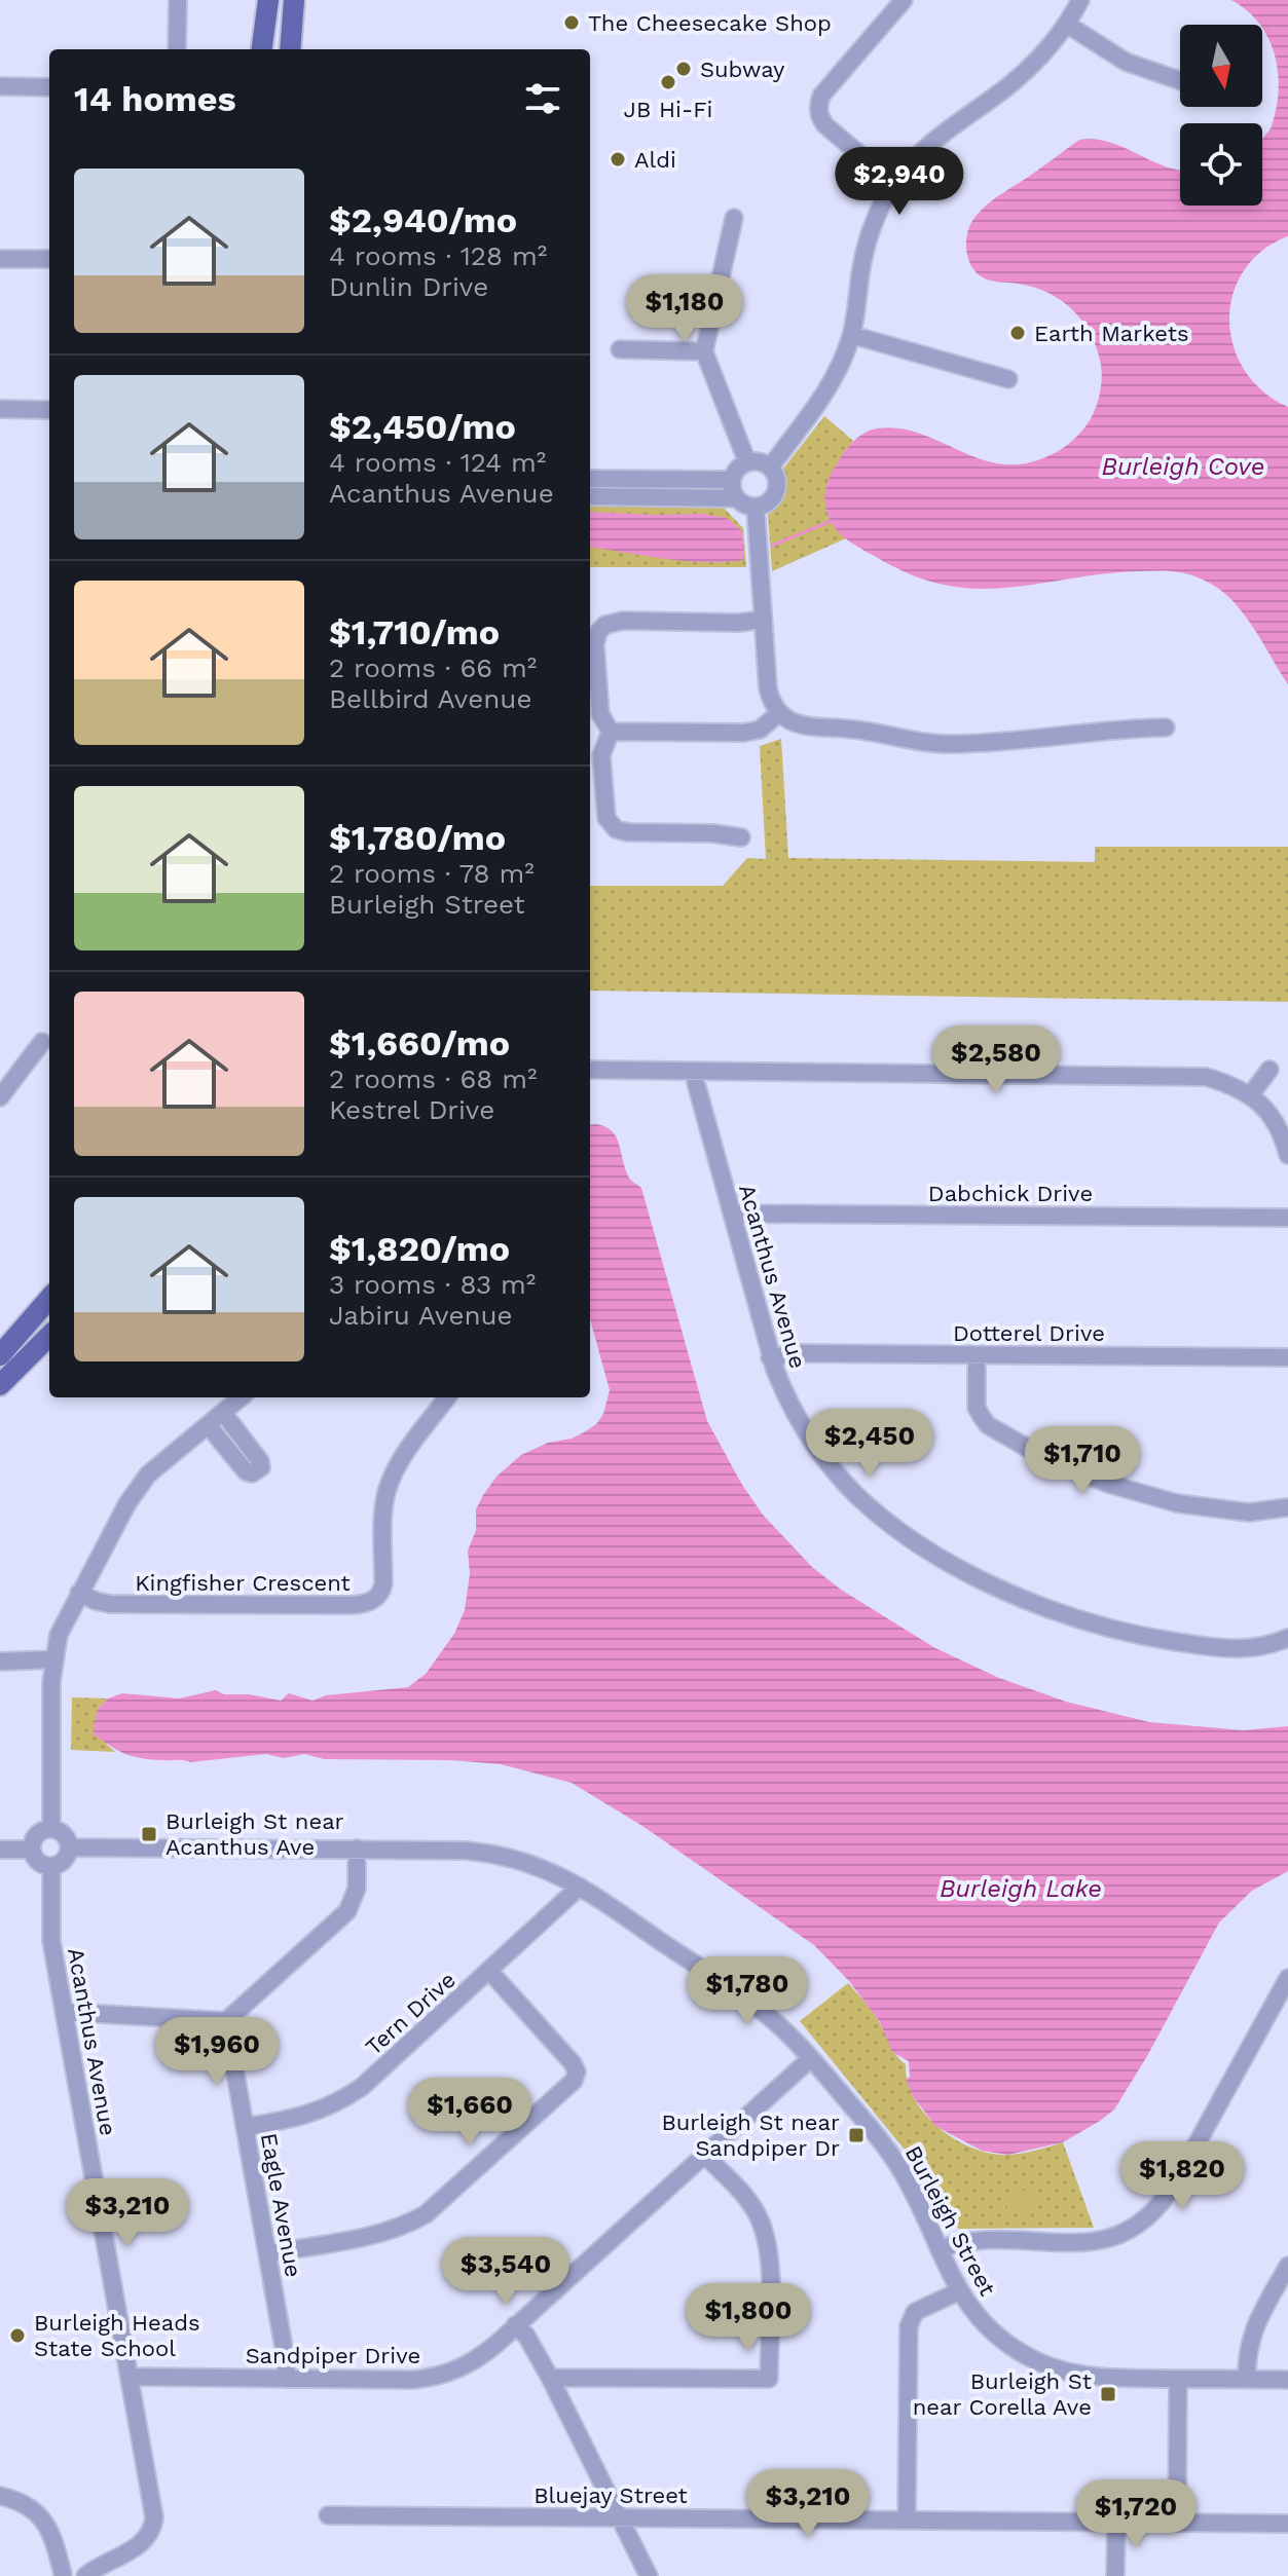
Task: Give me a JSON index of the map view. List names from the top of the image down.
{
  "streets": {
    "street": [
      "Dabchick Drive",
      "Acanthus Avenue",
      "Dotterel Drive",
      "Kingfisher Crescent",
      "Tern Drive",
      "Eagle Avenue",
      "Burleigh Street",
      "Sandpiper Drive",
      "Bluejay Street"
    ]
  },
  "crossings": [
    ["Dabchick Drive", "Acanthus Avenue"],
    ["Acanthus Avenue", "Dotterel Drive"],
    ["Acanthus Avenue", "Burleigh Street"],
    ["Acanthus Avenue", "Sandpiper Drive"],
    ["Tern Drive", "Eagle Avenue"],
    ["Tern Drive", "Burleigh Street"],
    ["Eagle Avenue", "Sandpiper Drive"],
    ["Burleigh Street", "Sandpiper Drive"]
  ],
  "water": ["Burleigh Cove", "Burleigh Lake"],
  "places": {
    "other": [
      "The Cheesecake Shop",
      "Subway",
      "JB Hi-Fi",
      "Aldi",
      "Earth Markets",
      "Burleigh Heads State School"
    ],
    "transit": ["Burleigh St near Acanthus Ave", "Burleigh St near Sandpiper Dr", "Burleigh St near Corella Ave"]
  },
  "north": "bottom",
  "page": {
    "heading": "14 homes",
    "price": [
      "$2,940",
      "$1,180",
      "$2,580",
      "$2,450",
      "$1,710",
      "$1,780",
      "$1,960",
      "$1,660",
      "$1,820",
      "$3,210",
      "$3,540",
      "$1,800",
      "$3,210",
      "$1,720"
    ],
    "list": [
      {
        "name": "$2,940/mo",
        "note": "4 rooms · 128 m² · Dunlin Drive"
      },
      {
        "name": "$2,450/mo",
        "note": "4 rooms · 124 m² · Acanthus Avenue"
      },
      {
        "name": "$1,710/mo",
        "note": "2 rooms · 66 m² · Bellbird Avenue"
      },
      {
        "name": "$1,780/mo",
        "note": "2 rooms · 78 m² · Burleigh Street"
      },
      {
        "name": "$1,660/mo",
        "note": "2 rooms · 68 m² · Kestrel Drive"
      },
      {
        "name": "$1,820/mo",
        "note": "3 rooms · 83 m² · Jabiru Avenue"
      }
    ]
  }
}
